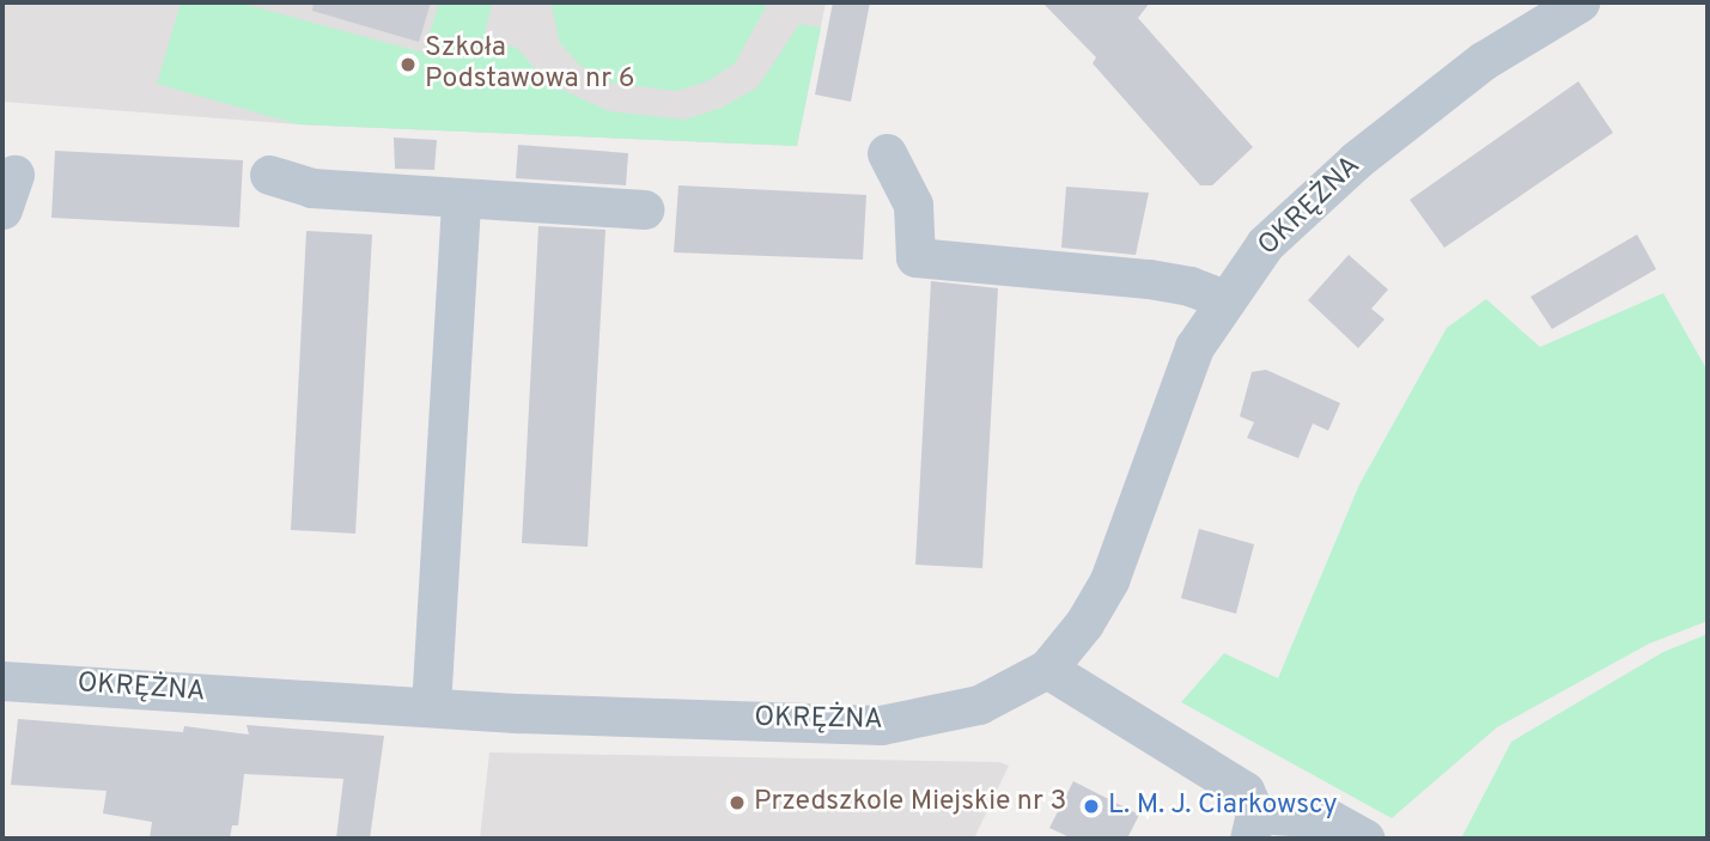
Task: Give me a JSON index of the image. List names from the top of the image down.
{
  "streets": {
    "street": ["OKRĘŻNA"]
  },
  "places": ["Szkoła Podstawowa nr 6", "Przedszkole Miejskie nr 3", "L. M. J. Ciarkowscy"]
}
